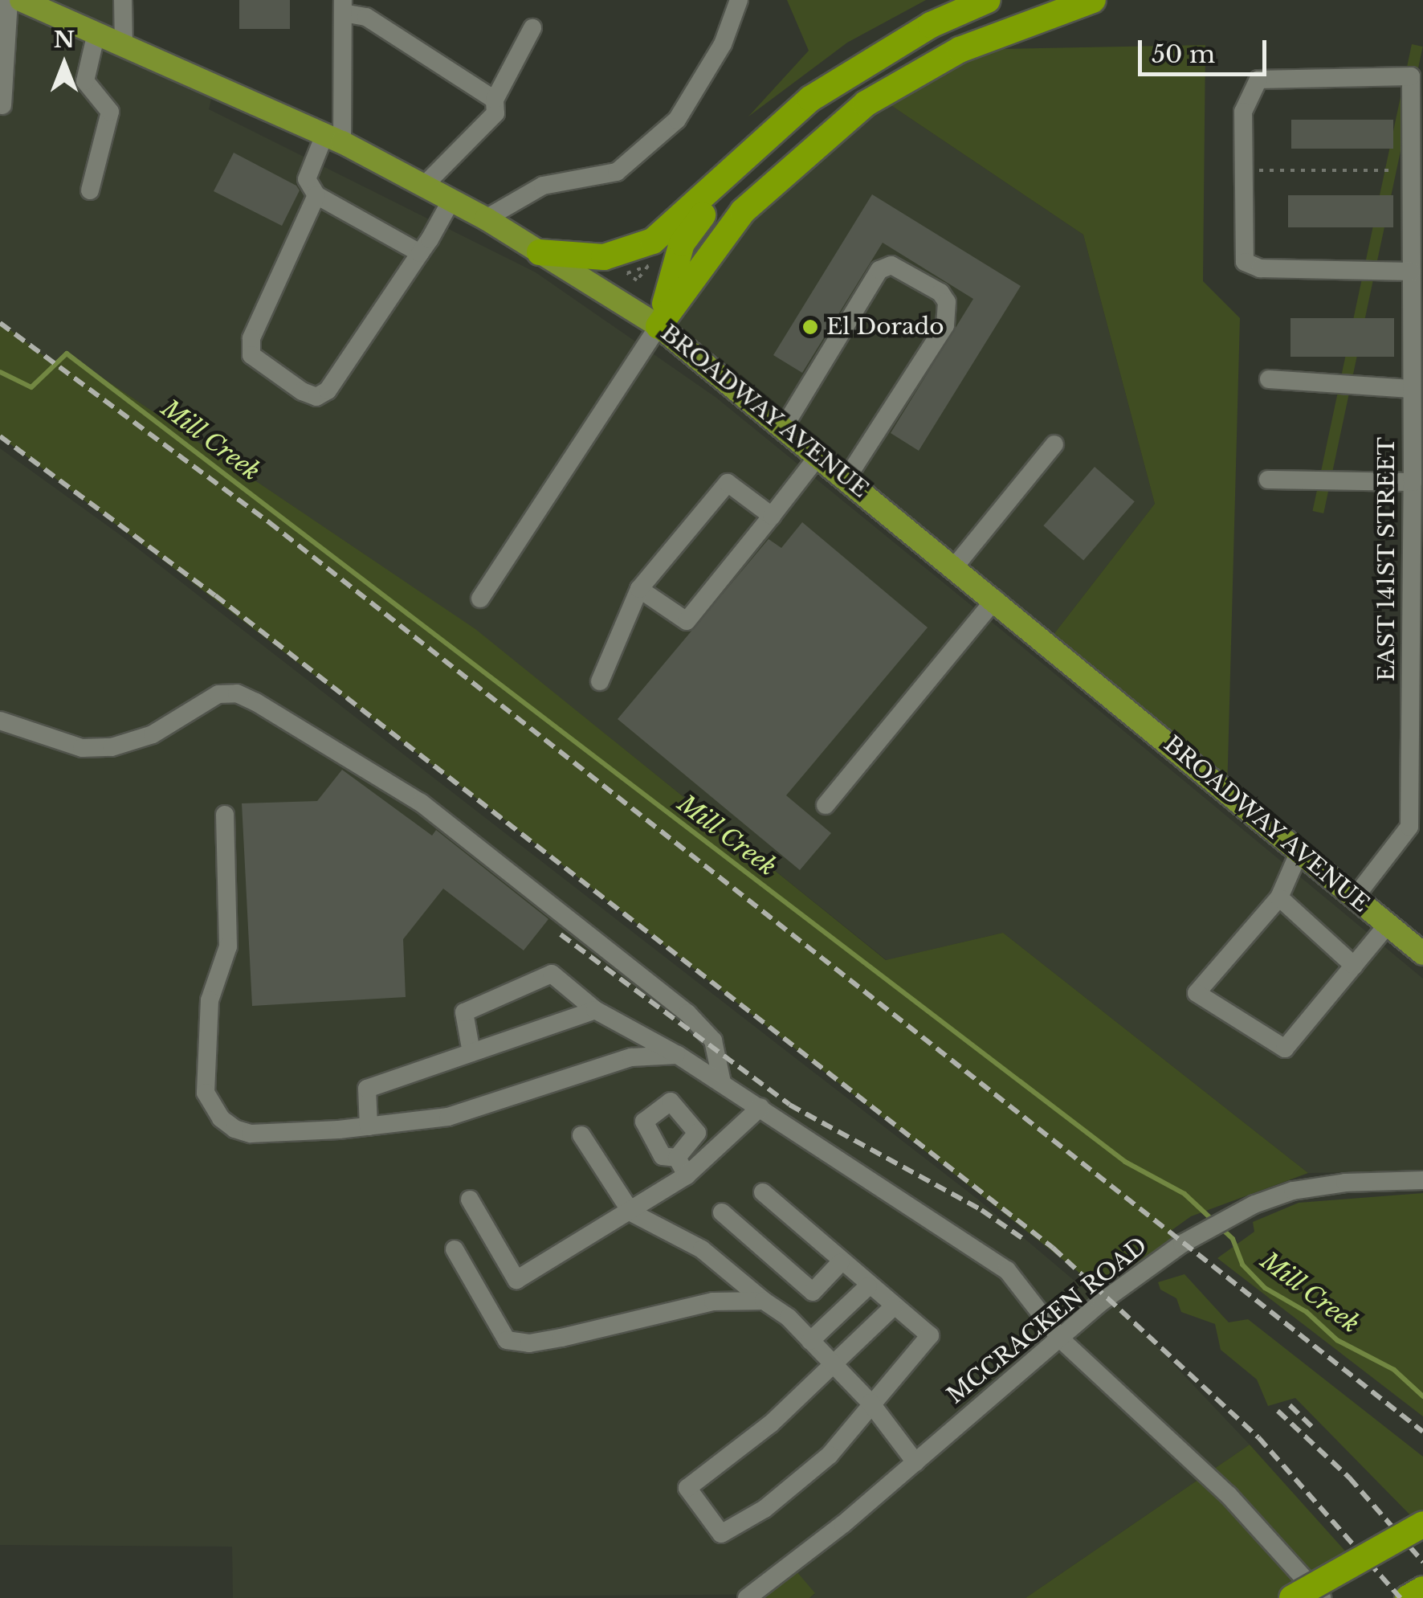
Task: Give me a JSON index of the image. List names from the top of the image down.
{
  "streets": {
    "main road": ["BROADWAY AVENUE"],
    "street": ["EAST 141ST STREET", "MCCRACKEN ROAD"]
  },
  "crossings": [
    ["BROADWAY AVENUE", "EAST 141ST STREET"]
  ],
  "water": ["Mill Creek"],
  "places": ["El Dorado"],
  "scale_bar": "50 m",
  "north": "top"
}
